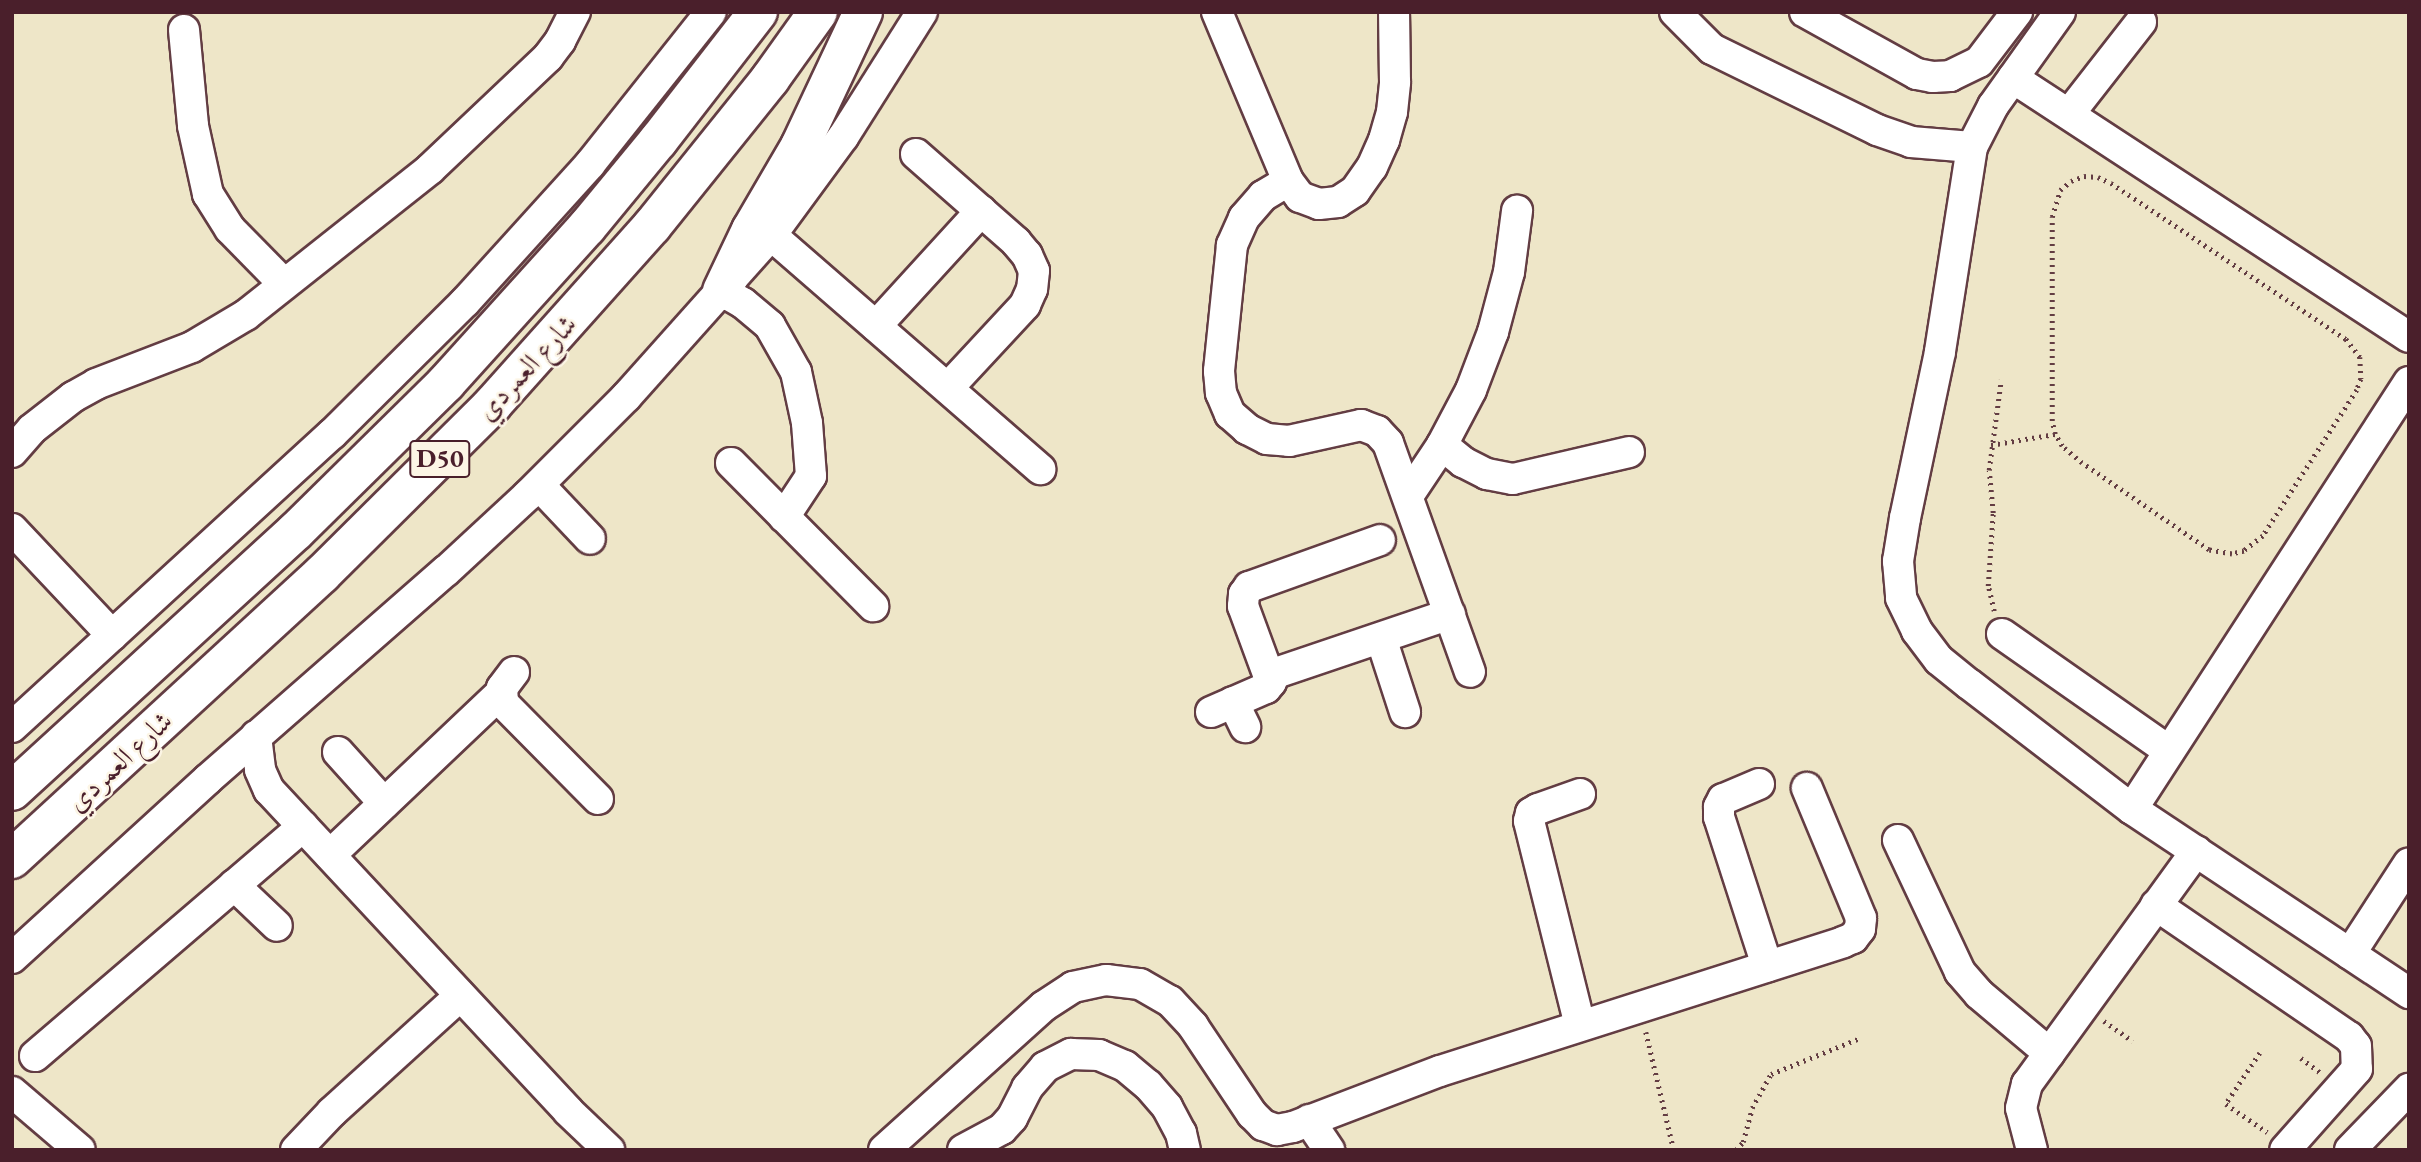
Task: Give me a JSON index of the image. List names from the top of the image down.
{
  "streets": {
    "main road": ["شارع العمردي", "D50"]
  }
}
